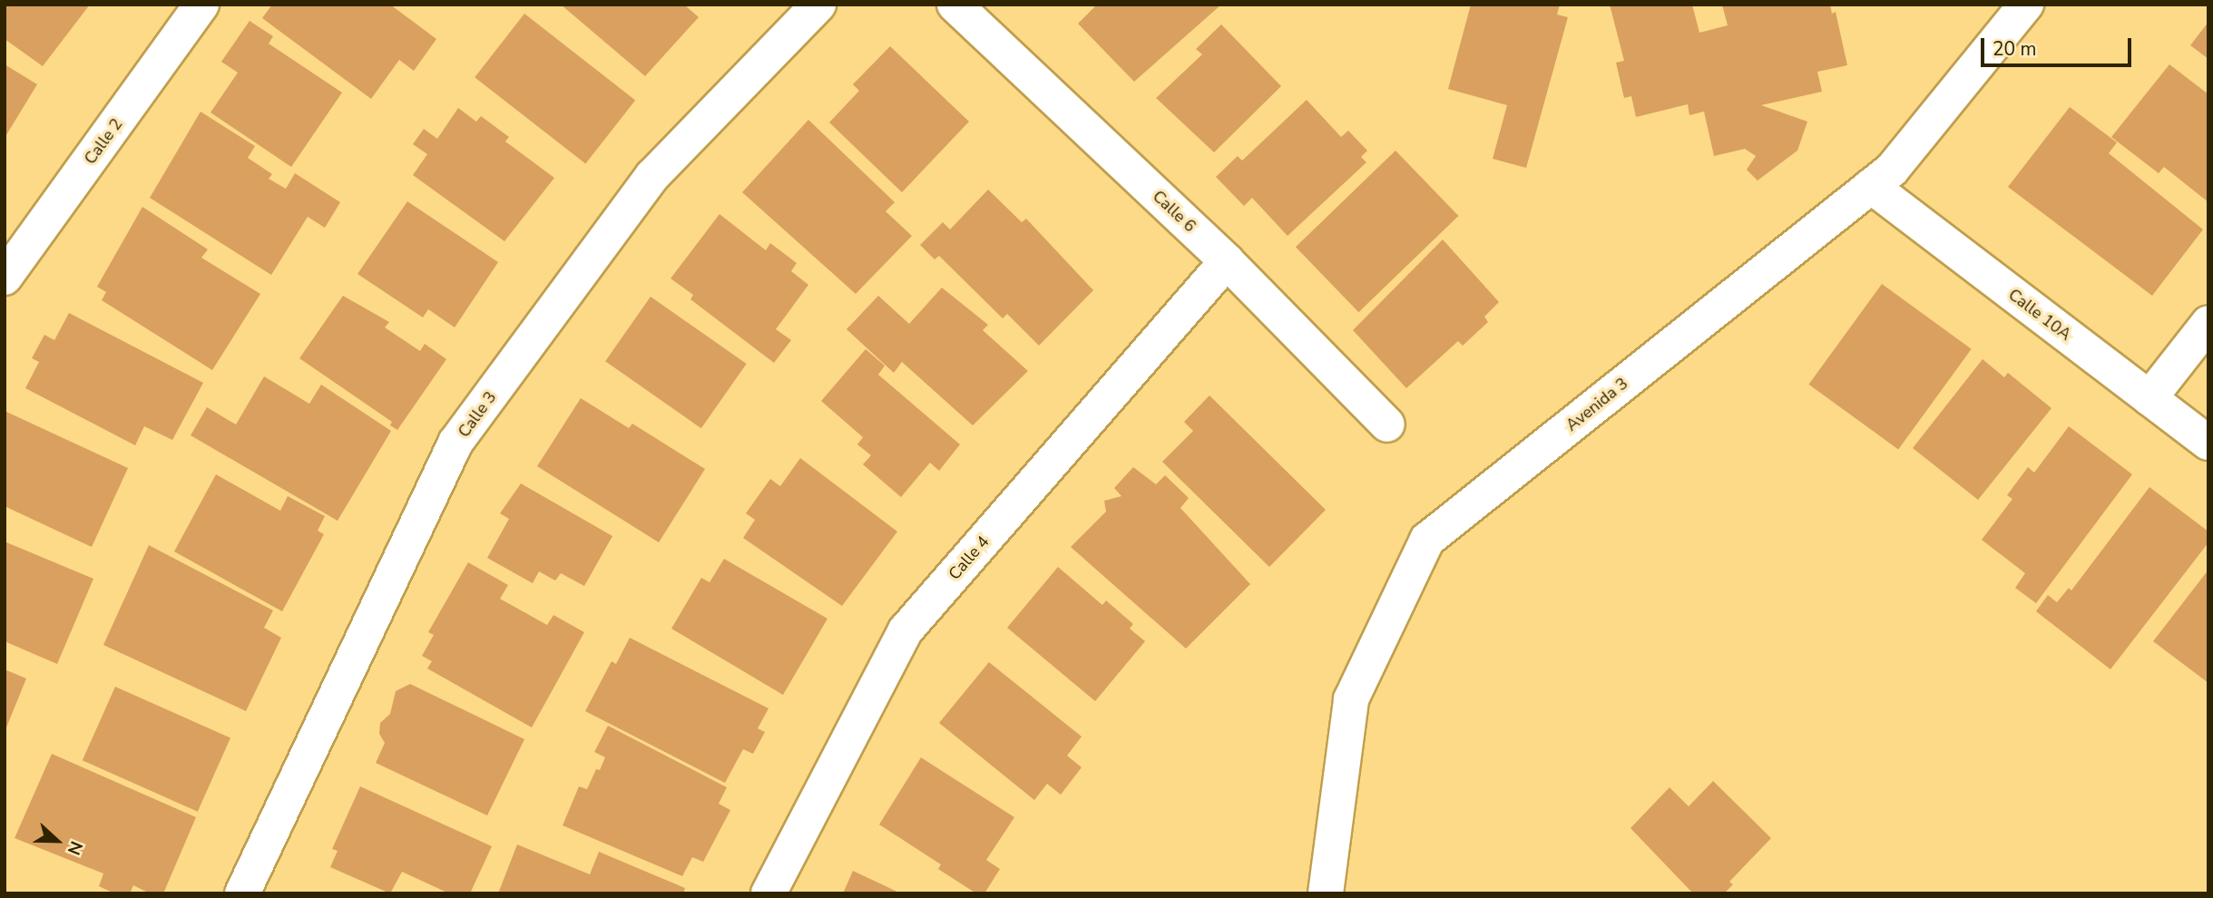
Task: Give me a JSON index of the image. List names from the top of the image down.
{
  "streets": {
    "street": [
      "Calle 2",
      "Calle 6",
      "Calle 10A",
      "Avenida 3",
      "Calle 3",
      "Calle 4"
    ]
  },
  "crossings": [
    ["Calle 6", "Calle 4"],
    ["Calle 10A", "Avenida 3"]
  ],
  "scale_bar": "20 m",
  "north": "right"
}
